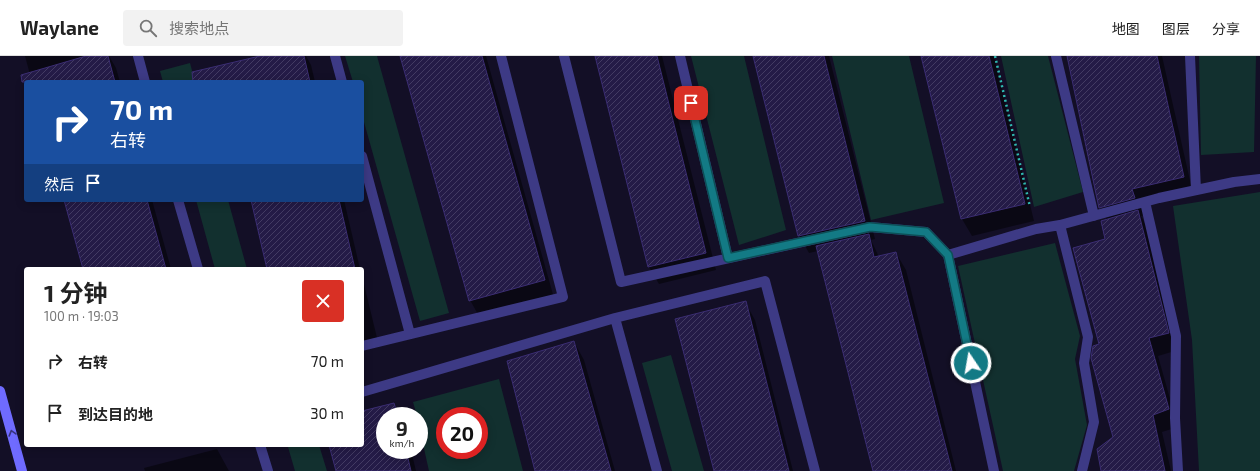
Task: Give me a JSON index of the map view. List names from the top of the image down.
{
  "page": {
    "header": "Waylane",
    "search": "搜索地点",
    "nav": ["地图", "图层", "分享"],
    "turn": ["70 m", "右转"],
    "then": "然后",
    "heading": ["1 分钟", "100 m · 19:03"],
    "list": [
      {
        "name": "右转",
        "value": "70 m"
      },
      {
        "name": "到达目的地",
        "value": "30 m"
      }
    ],
    "speed": "9 km/h",
    "limit": "20"
  }
}
